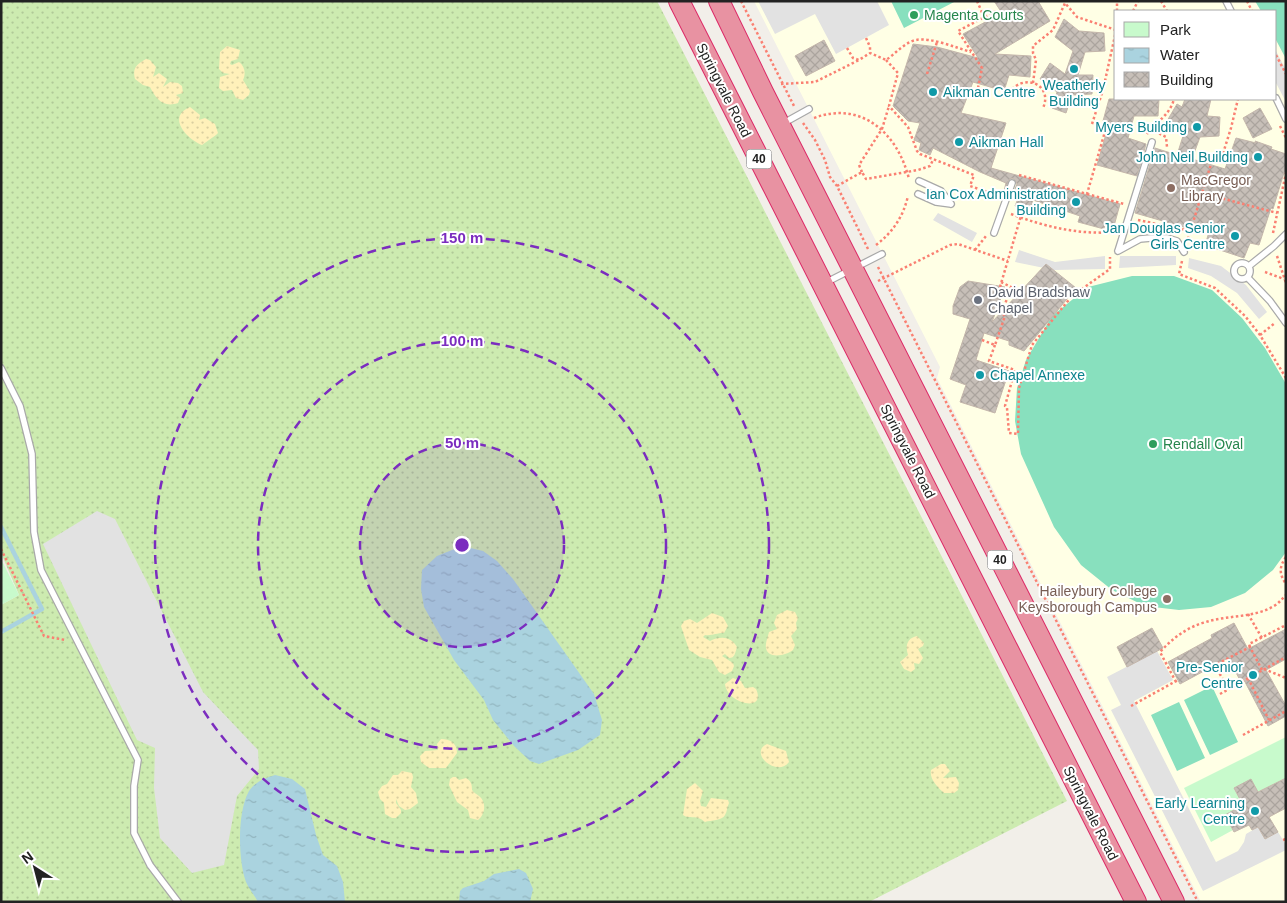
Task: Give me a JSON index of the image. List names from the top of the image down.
{
  "streets": {
    "highway": ["Springvale Road", "40"]
  },
  "places": [
    "Magenta Courts",
    "Weatherly Building",
    "Aikman Centre",
    "Myers Building",
    "Aikman Hall",
    "John Neil Building",
    "MacGregor Library",
    "Ian Cox Administration Building",
    "Jan Douglas Senior Girls Centre",
    "David Bradshaw Chapel",
    "Chapel Annexe",
    "Rendall Oval",
    "Haileybury College Keysborough Campus",
    "Pre-Senior Centre",
    "Early Learning Centre"
  ],
  "legend": ["Park", "Water", "Building"],
  "north": "top left",
  "rings": ["150 m", "100 m", "50 m"]
}
